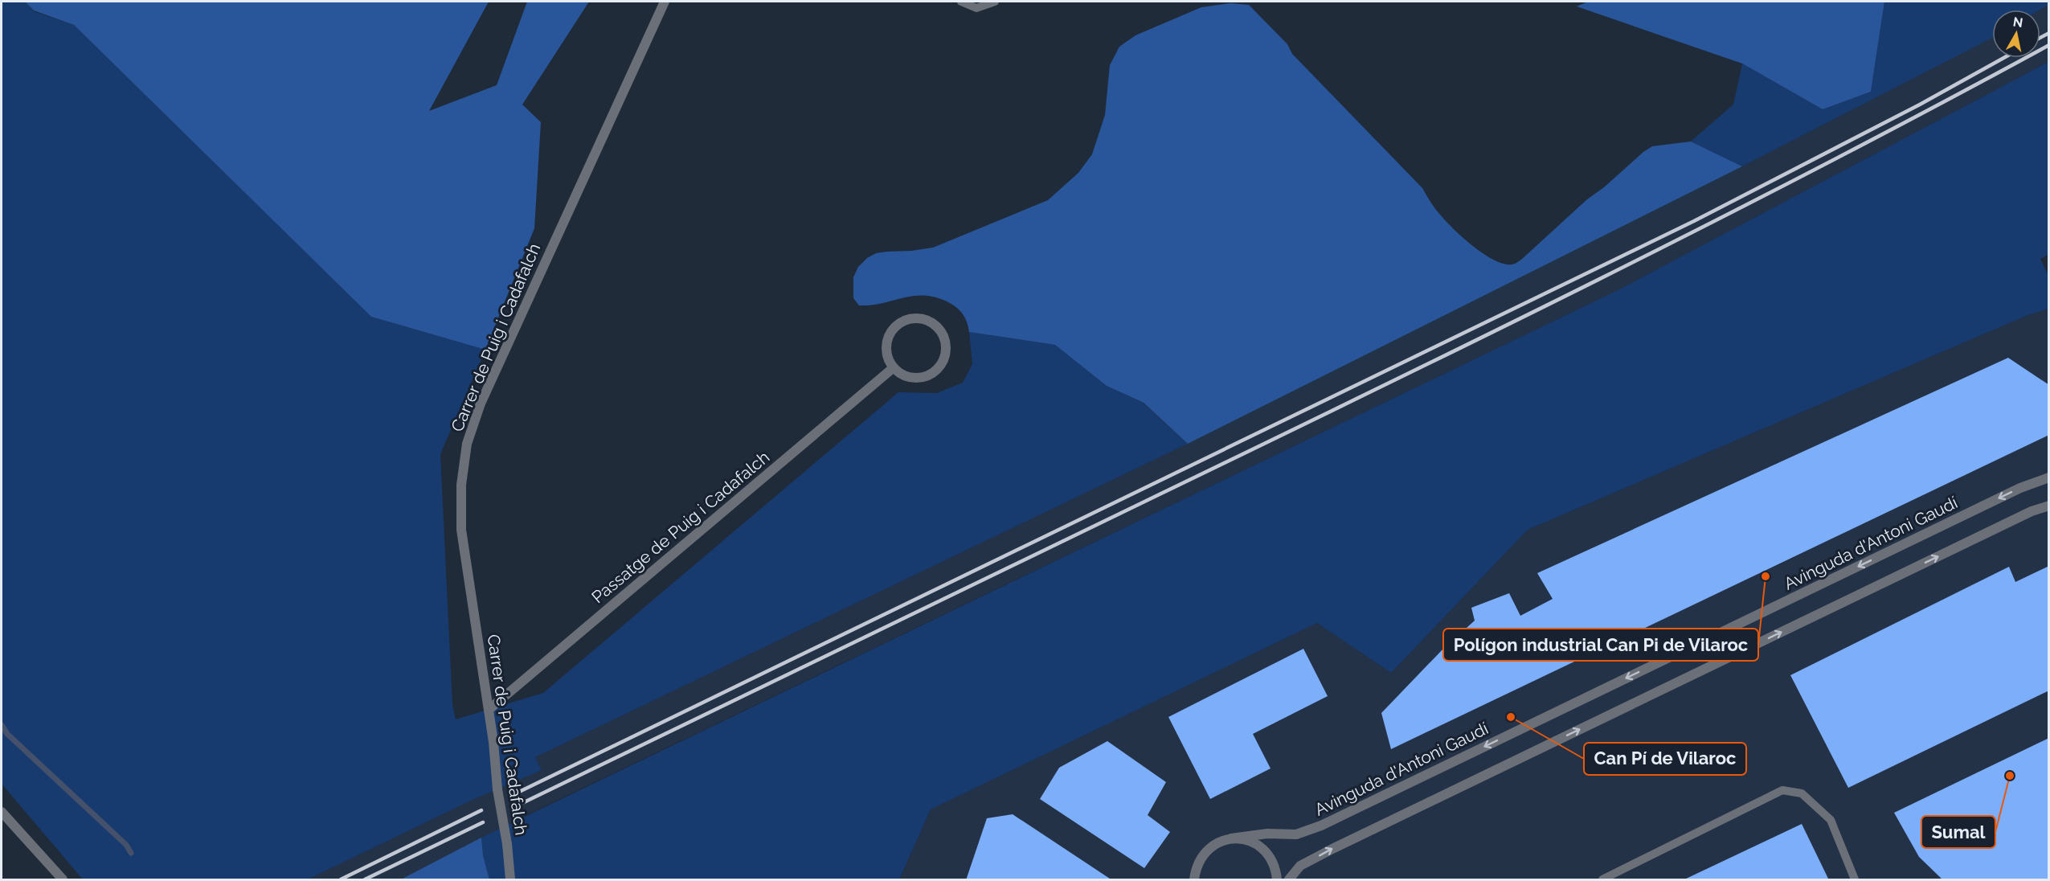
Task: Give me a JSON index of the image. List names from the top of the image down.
{
  "streets": {
    "street": ["Carrer de Puig i Cadafalch", "Passatge de Puig i Cadafalch", "Avinguda d'Antoni Gaudí"]
  },
  "crossings": [
    ["Carrer de Puig i Cadafalch", "Passatge de Puig i Cadafalch"]
  ],
  "places": ["Polígon industrial Can Pi de Vilaroc", "Can Pí de Vilaroc", "Sumal"],
  "north": "top"
}
